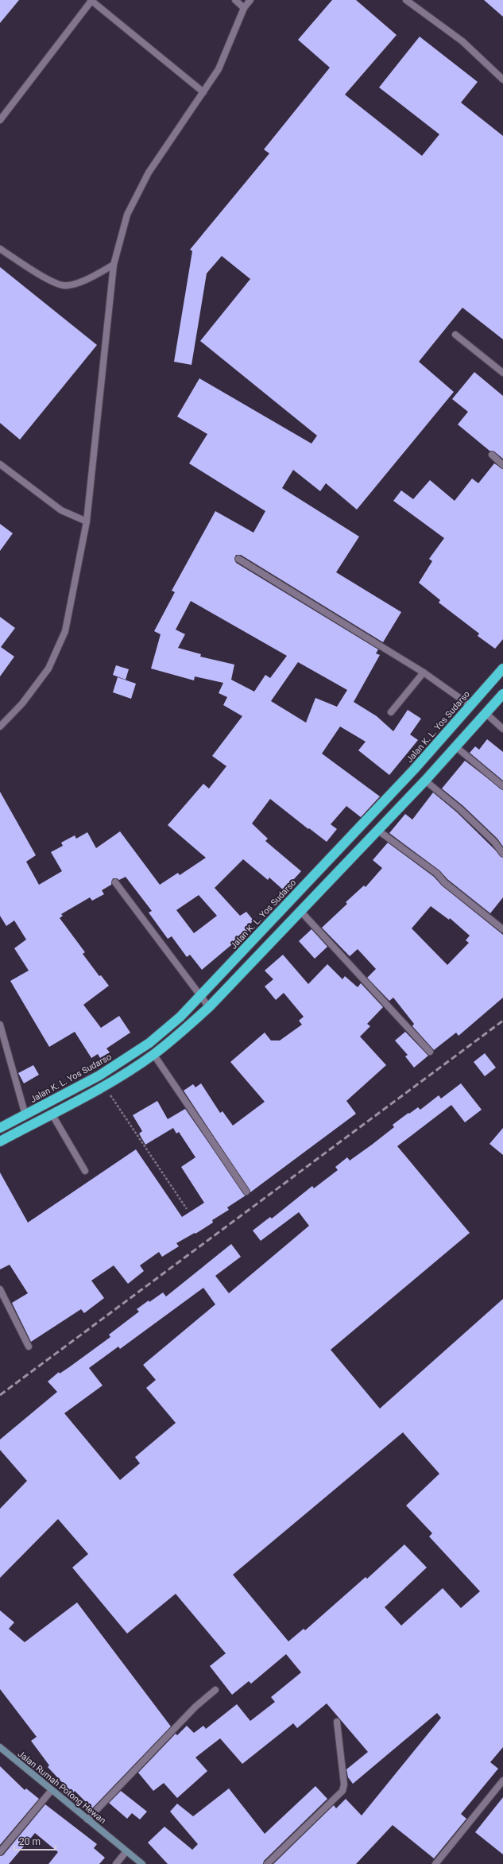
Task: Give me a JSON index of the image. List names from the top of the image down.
{
  "streets": {
    "highway": ["Jalan K. L. Yos Sudarso"],
    "street": ["Jalan Rumah Potong Hewan"]
  },
  "scale_bar": "20 m"
}
